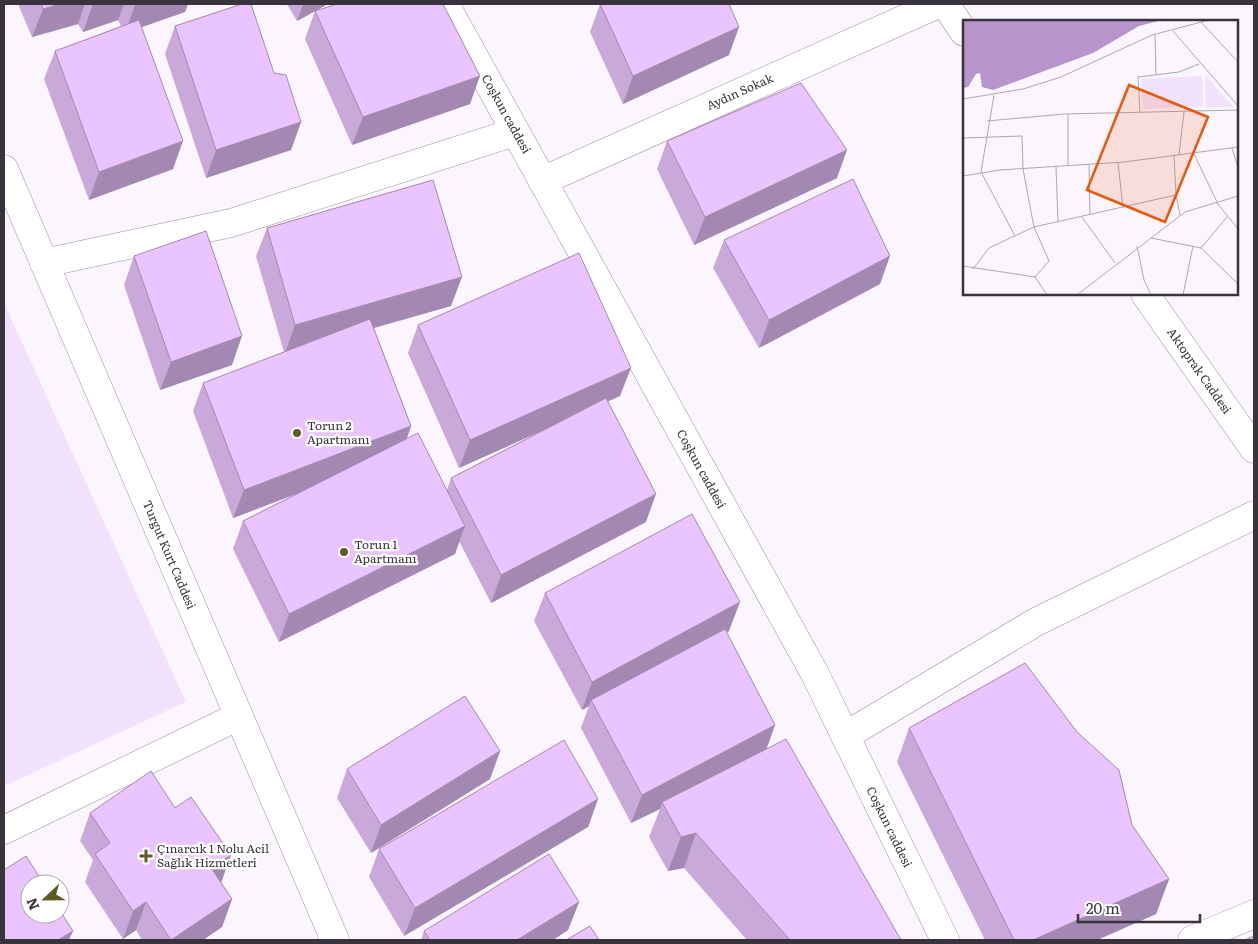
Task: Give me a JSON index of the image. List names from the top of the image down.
{
  "streets": {
    "street": [
      "Aydın Sokak",
      "Coşkun caddesi",
      "Aktoprak Caddesi",
      "Turgut Kurt Caddesi"
    ]
  },
  "crossings": [
    ["Aydın Sokak", "Coşkun caddesi"]
  ],
  "places": {
    "other": ["Torun 2 Apartmanı", "Torun 1 Apartmanı"],
    "health": ["Çınarcık 1 Nolu Acil Sağlık Hizmetleri"]
  },
  "scale_bar": "20 m",
  "north": "left"
}
